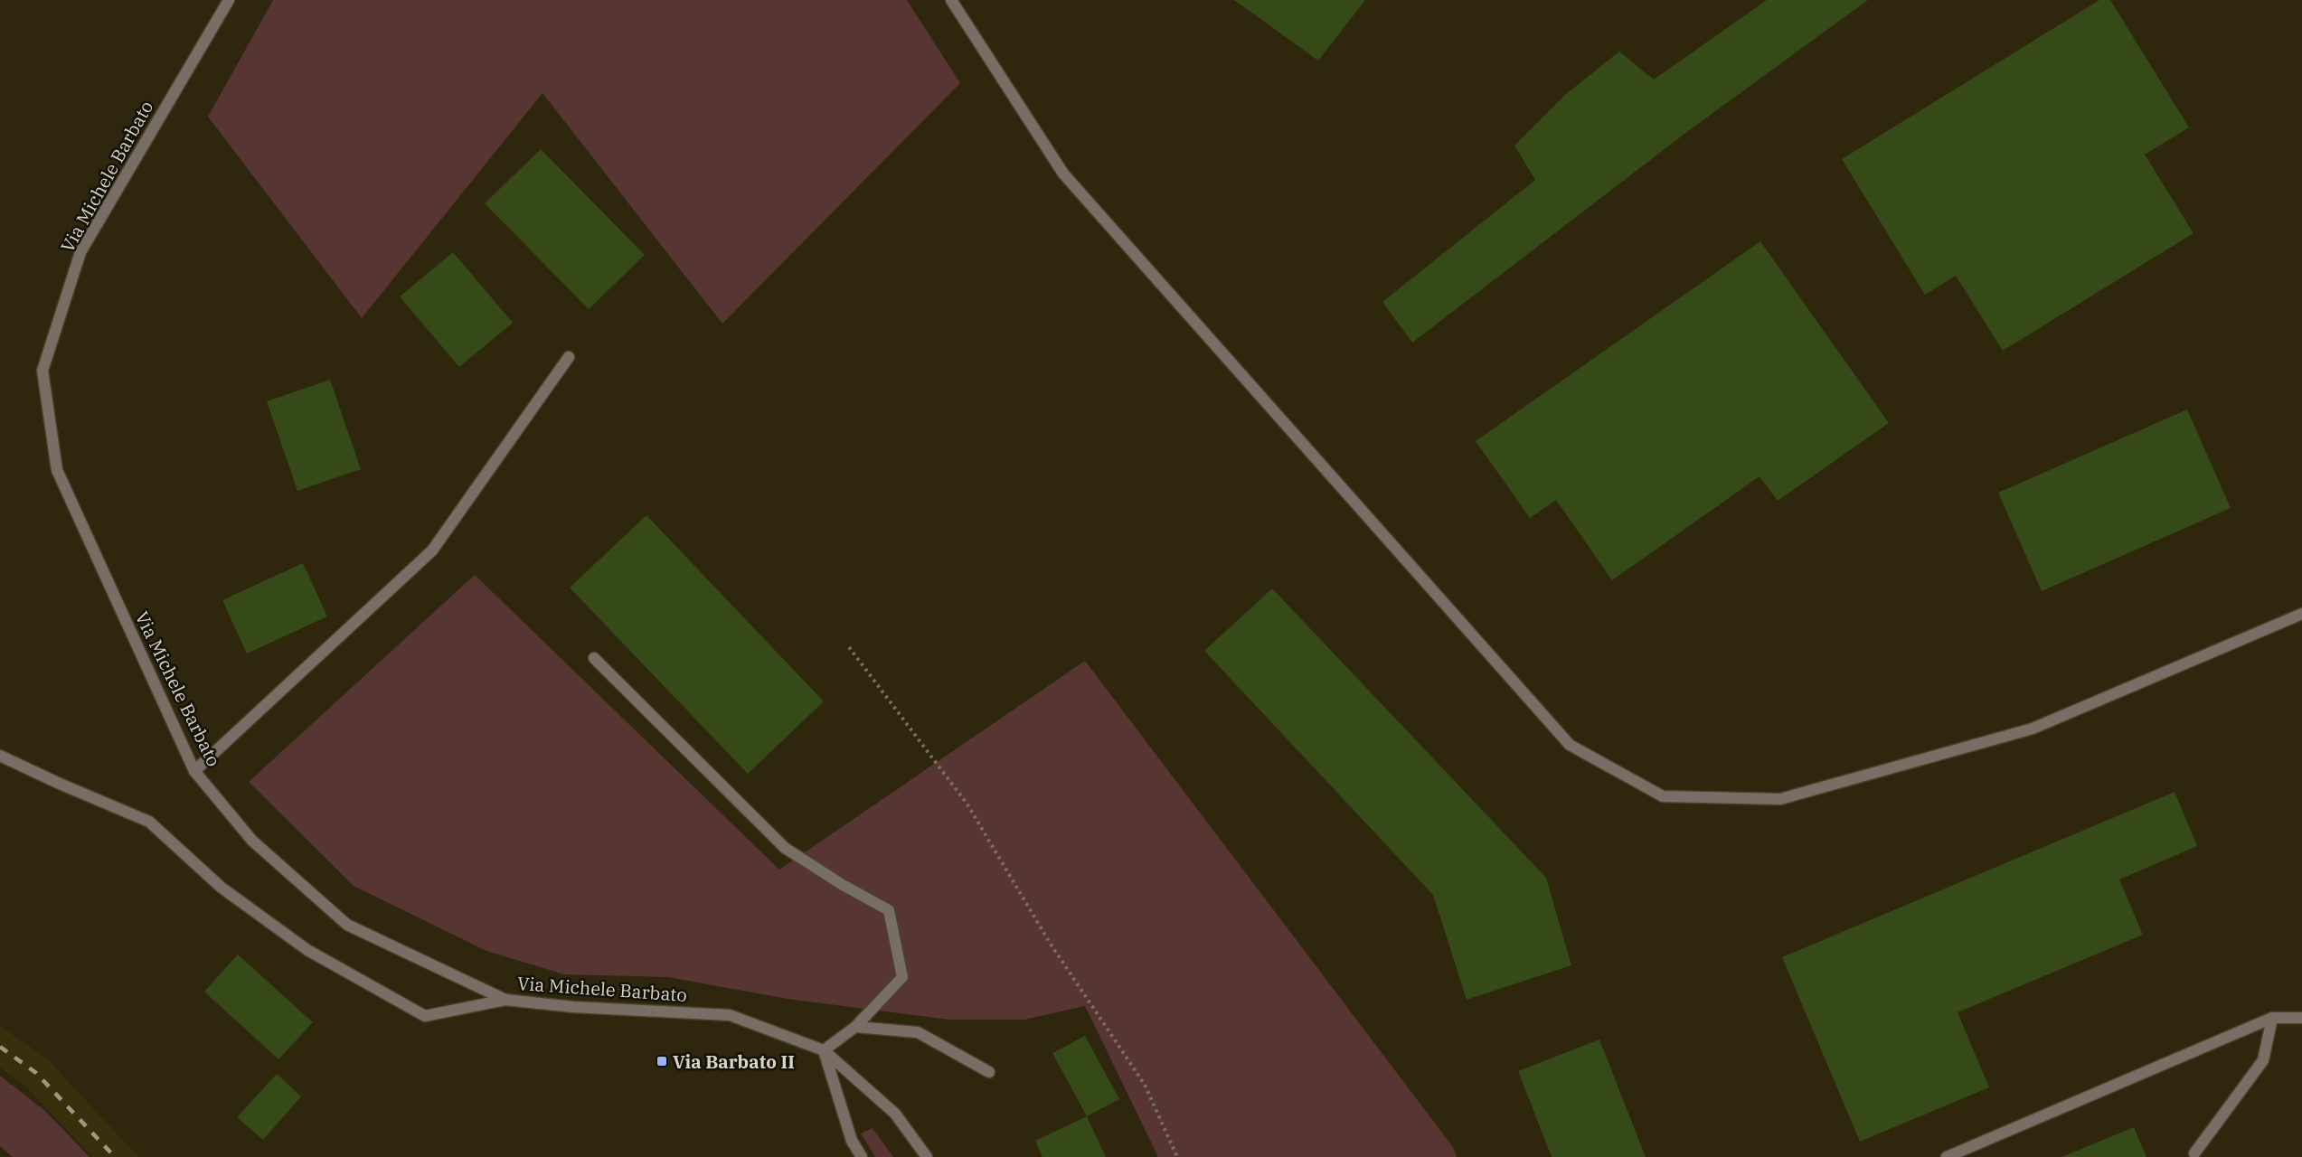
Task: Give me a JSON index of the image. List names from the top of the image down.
{
  "streets": {
    "street": ["Via Michele Barbato"]
  },
  "places": {
    "transit": ["Via Barbato II"]
  }
}
